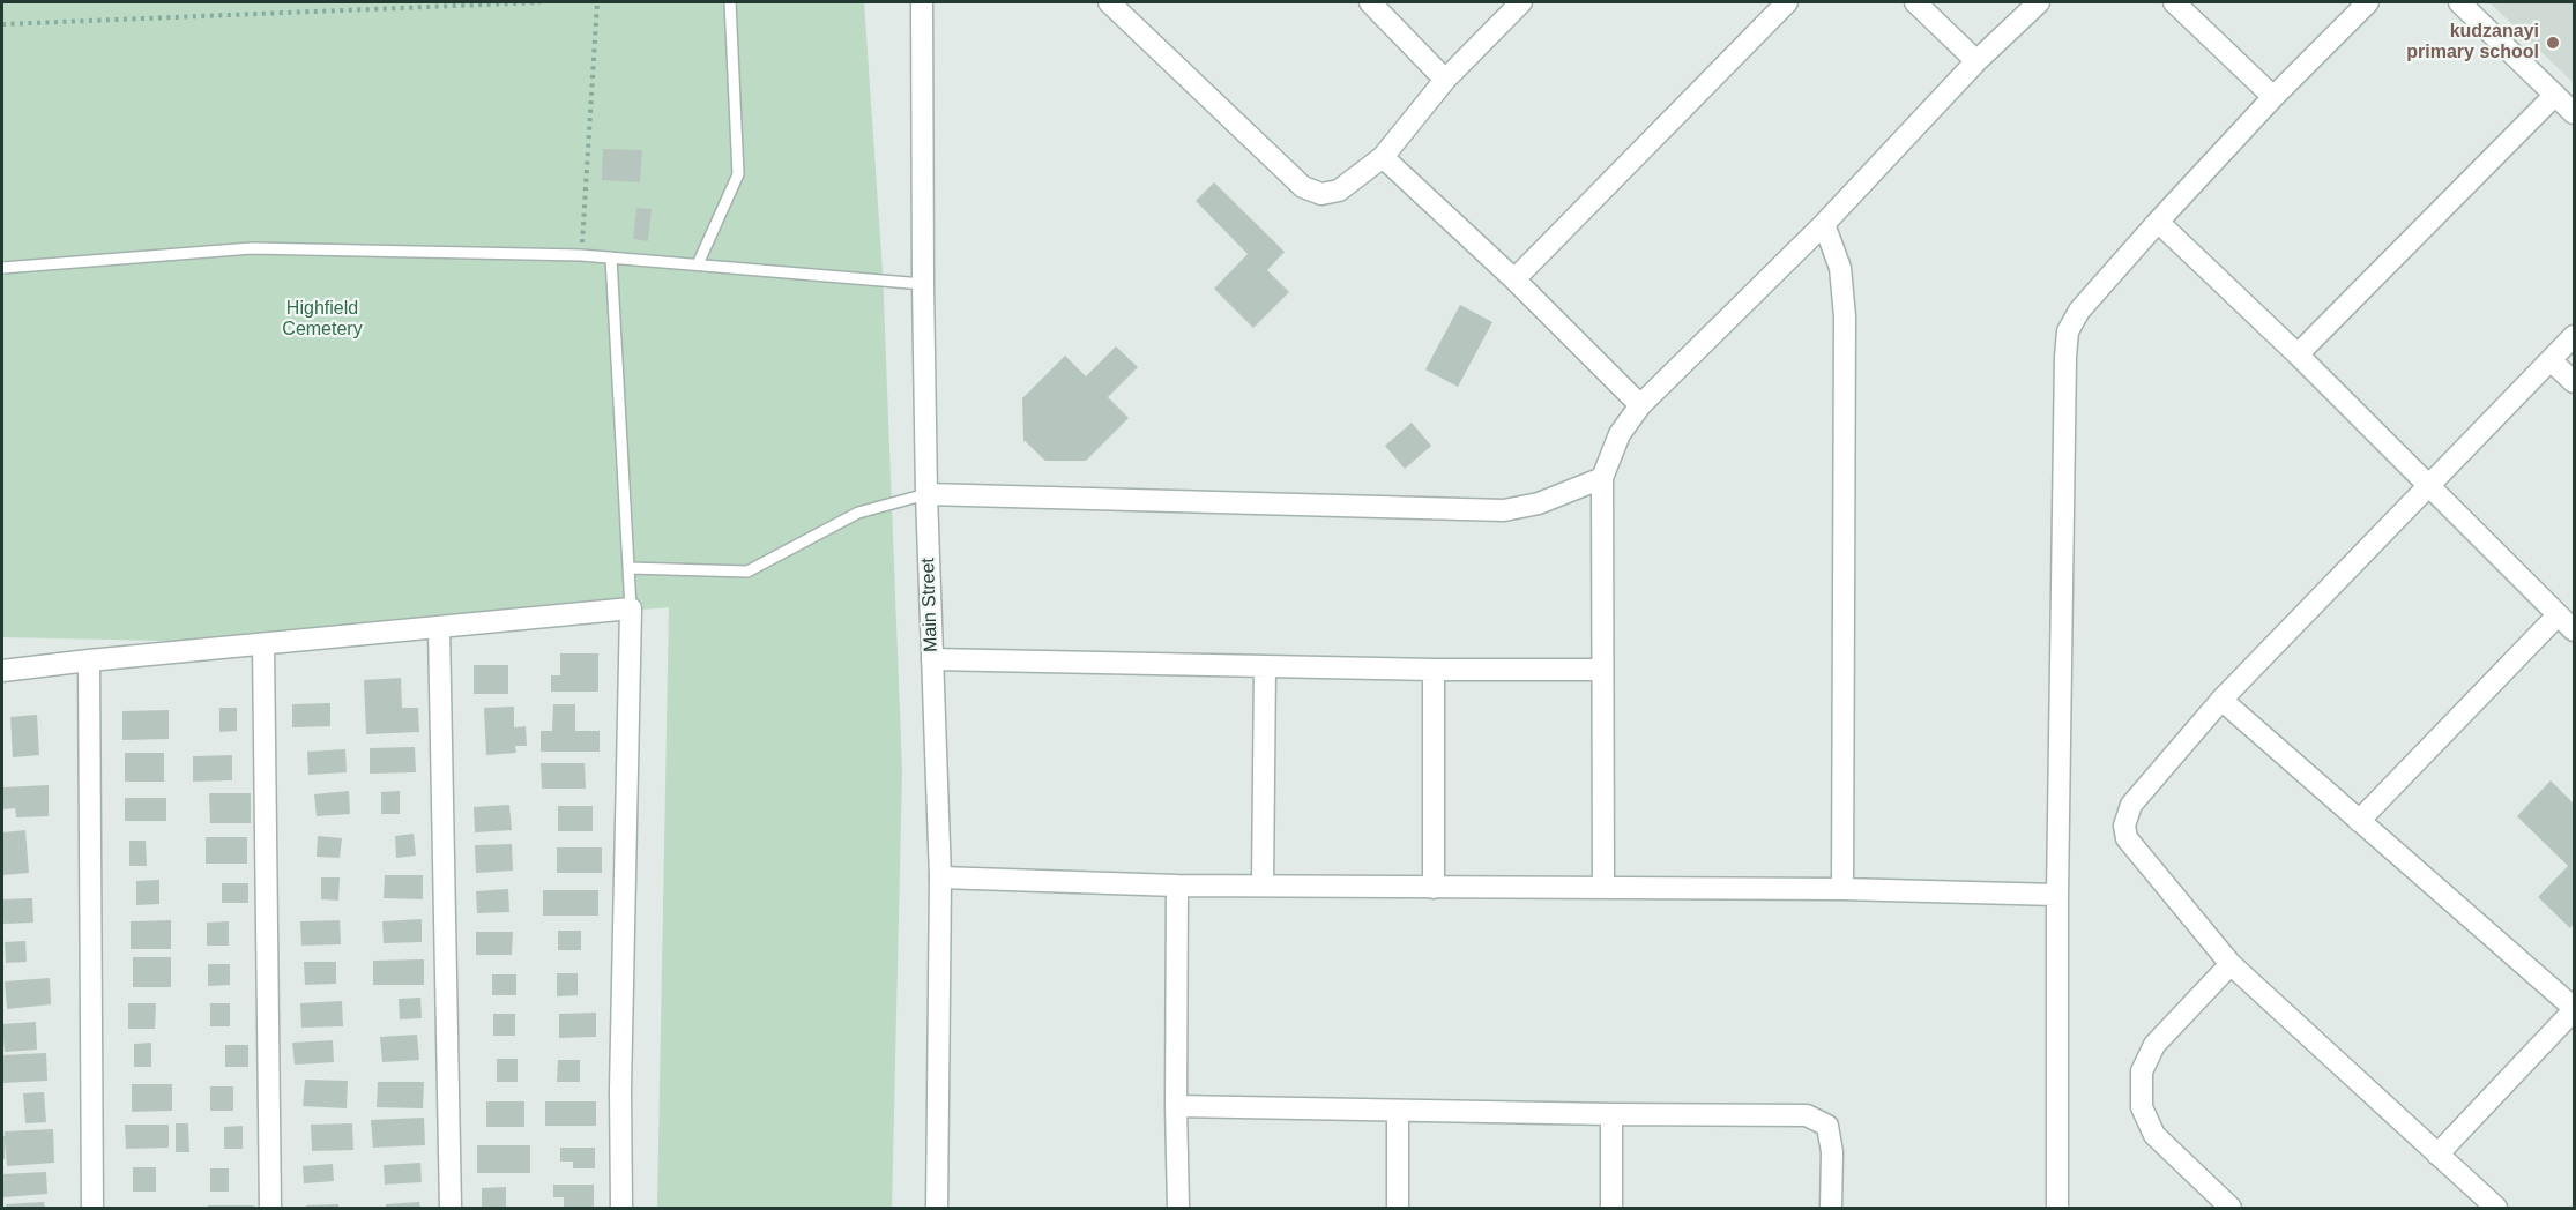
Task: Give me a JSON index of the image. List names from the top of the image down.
{
  "streets": {
    "street": ["Main Street"]
  },
  "parks": ["Highfield Cemetery"],
  "places": ["kudzanayi primary school"]
}
